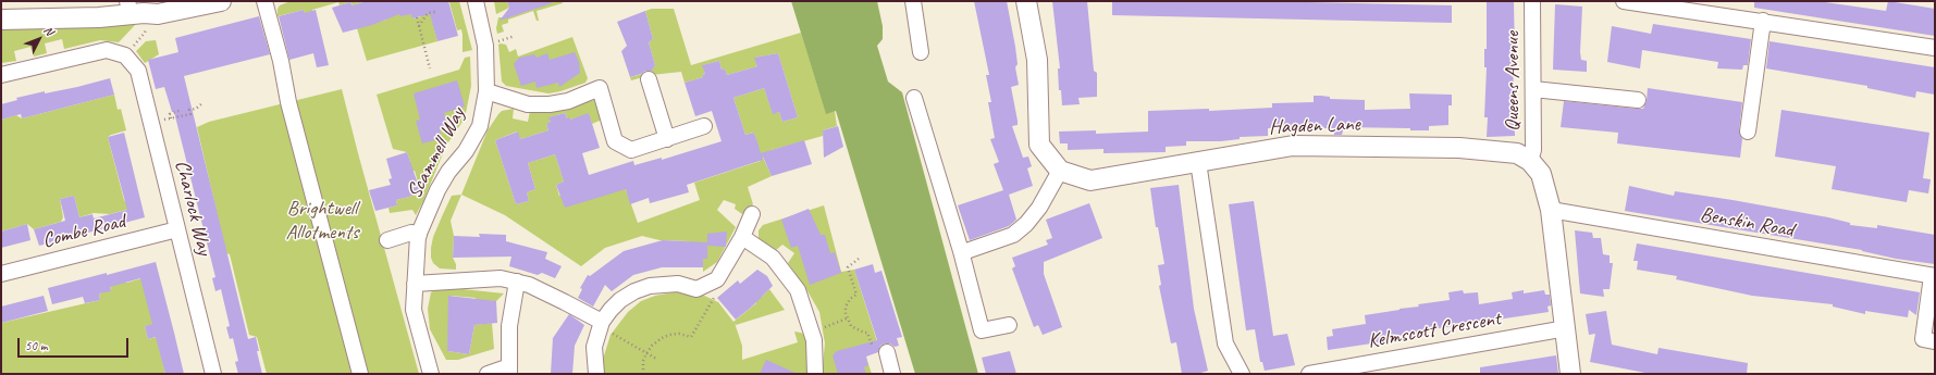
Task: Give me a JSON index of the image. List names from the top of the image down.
{
  "streets": {
    "main road": ["Hagden Lane"],
    "street": [
      "Queens Avenue",
      "Scammell Way",
      "Charlock Way",
      "Benskin Road",
      "Combe Road",
      "Kelmscott Crescent"
    ]
  },
  "crossings": [
    ["Queens Avenue", "Hagden Lane"],
    ["Charlock Way", "Combe Road"]
  ],
  "parks": ["Brightwell Allotments"],
  "scale_bar": "50 m",
  "north": "top right"
}
